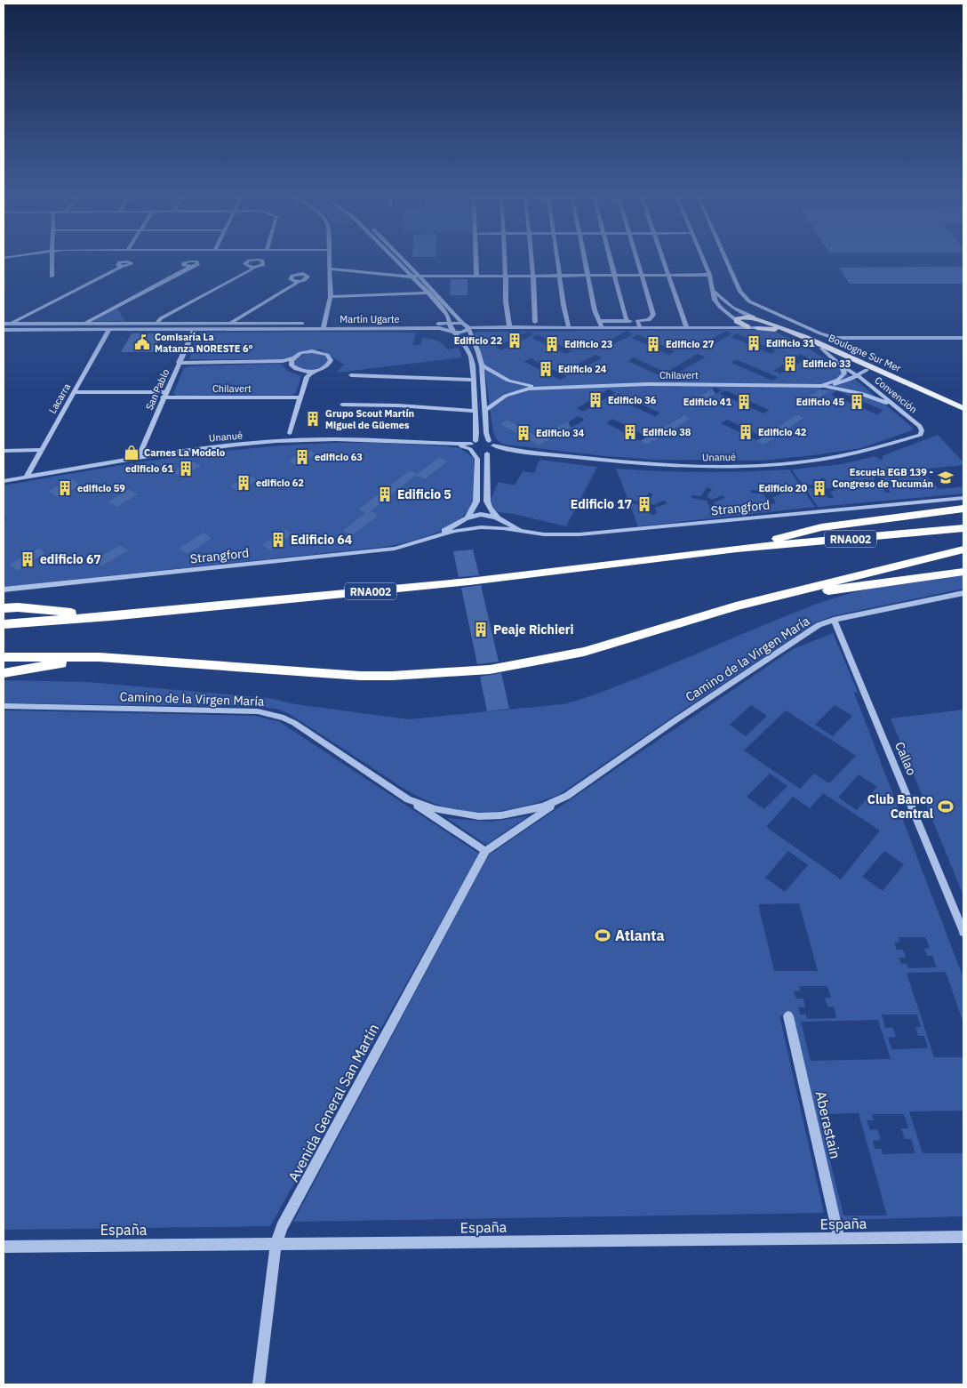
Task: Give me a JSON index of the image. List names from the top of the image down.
{
  "streets": {
    "highway": ["RNA002"],
    "main road": ["Boulogne Sur Mer"],
    "street": [
      "Martín Ugarte",
      "Chilavert",
      "San Pablo",
      "Convención",
      "Lacarra",
      "Unanué",
      "Strangford",
      "Camino de la Virgen María",
      "Callao",
      "Avenida General San Martín",
      "Aberastain",
      "España"
    ]
  },
  "crossings": [
    ["Martín Ugarte", "San Pablo"],
    ["Martín Ugarte", "Lacarra"],
    ["Boulogne Sur Mer", "Convención"],
    ["Chilavert", "San Pablo"],
    ["Chilavert", "Lacarra"],
    ["San Pablo", "Unanué"],
    ["Convención", "Unanué"],
    ["Lacarra", "Unanué"],
    ["Camino de la Virgen María", "Callao"],
    ["Camino de la Virgen María", "Avenida General San Martín"],
    ["Avenida General San Martín", "España"],
    ["Aberastain", "España"]
  ],
  "places": {
    "building": [
      "Edificio 22",
      "Edificio 31",
      "Edificio 23",
      "Edificio 27",
      "Edificio 33",
      "Edificio 24",
      "Edificio 36",
      "Edificio 41",
      "Edificio 45",
      "Grupo Scout Martín Miguel de Güemes",
      "Edificio 38",
      "Edificio 42",
      "Edificio 34",
      "edificio 63",
      "edificio 61",
      "edificio 62",
      "edificio 59",
      "Edificio 20",
      "Edificio 5",
      "Edificio 17",
      "Edificio 64",
      "edificio 67",
      "Peaje Richieri"
    ],
    "public building": ["Comisaría La Matanza NORESTE 6°"],
    "shop": ["Carnes La Modelo"],
    "school or university": ["Escuela EGB 139 - Congreso de Tucumán"],
    "sports": ["Club Banco Central", "Atlanta"]
  }
}
